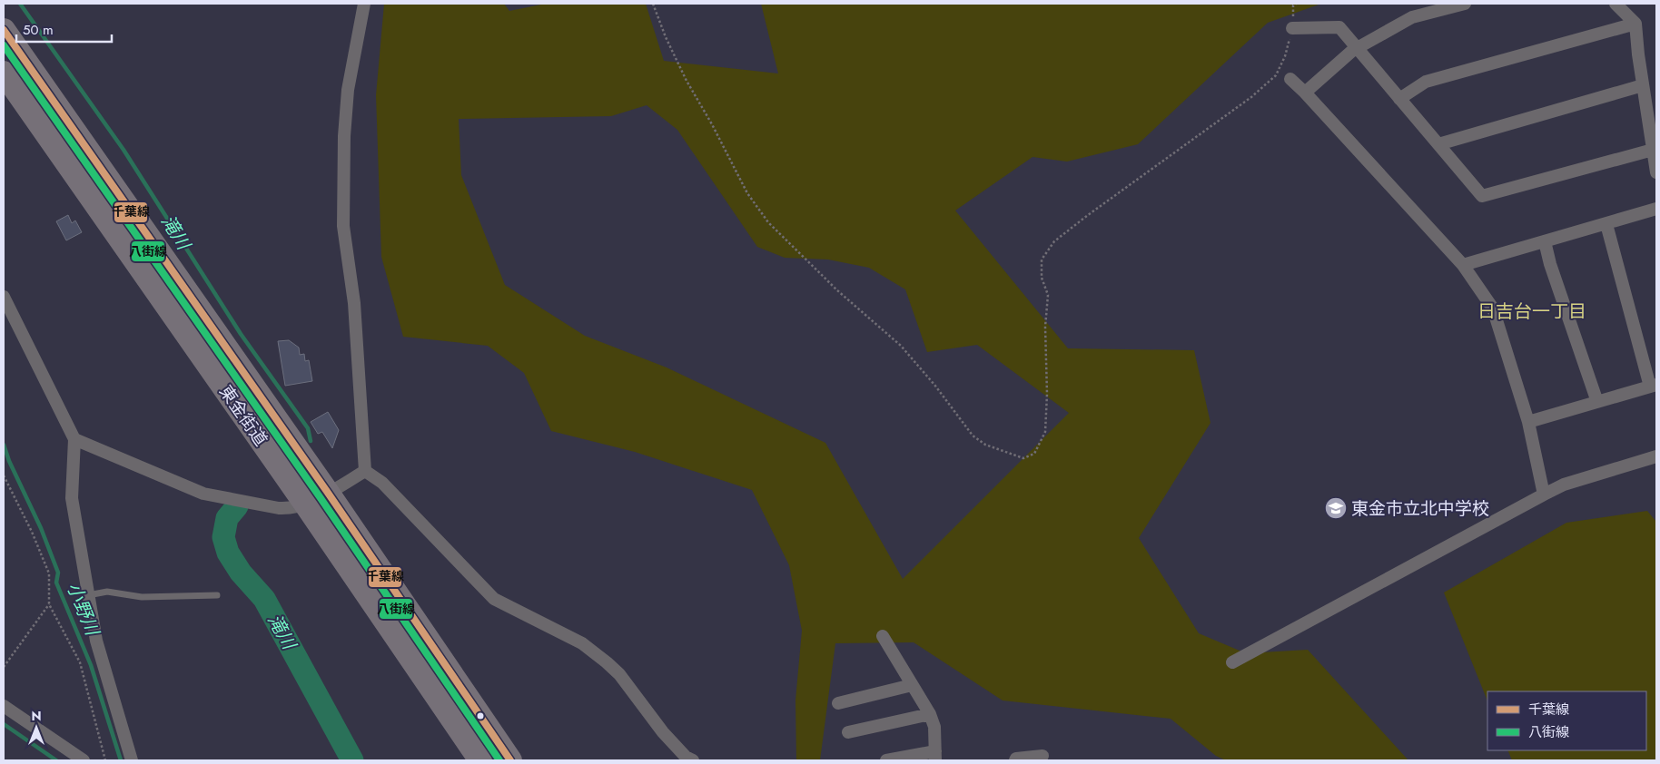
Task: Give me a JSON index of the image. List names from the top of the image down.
{
  "streets": {
    "highway": ["東金街道"]
  },
  "districts": ["日吉台一丁目"],
  "water": ["滝川", "小野川"],
  "places": {
    "school or university": ["東金市立北中学校"]
  },
  "lines": ["transit line 千葉線", "transit line 八街線"],
  "legend": ["千葉線", "八街線"],
  "scale_bar": "50 m",
  "north": "top"
}
